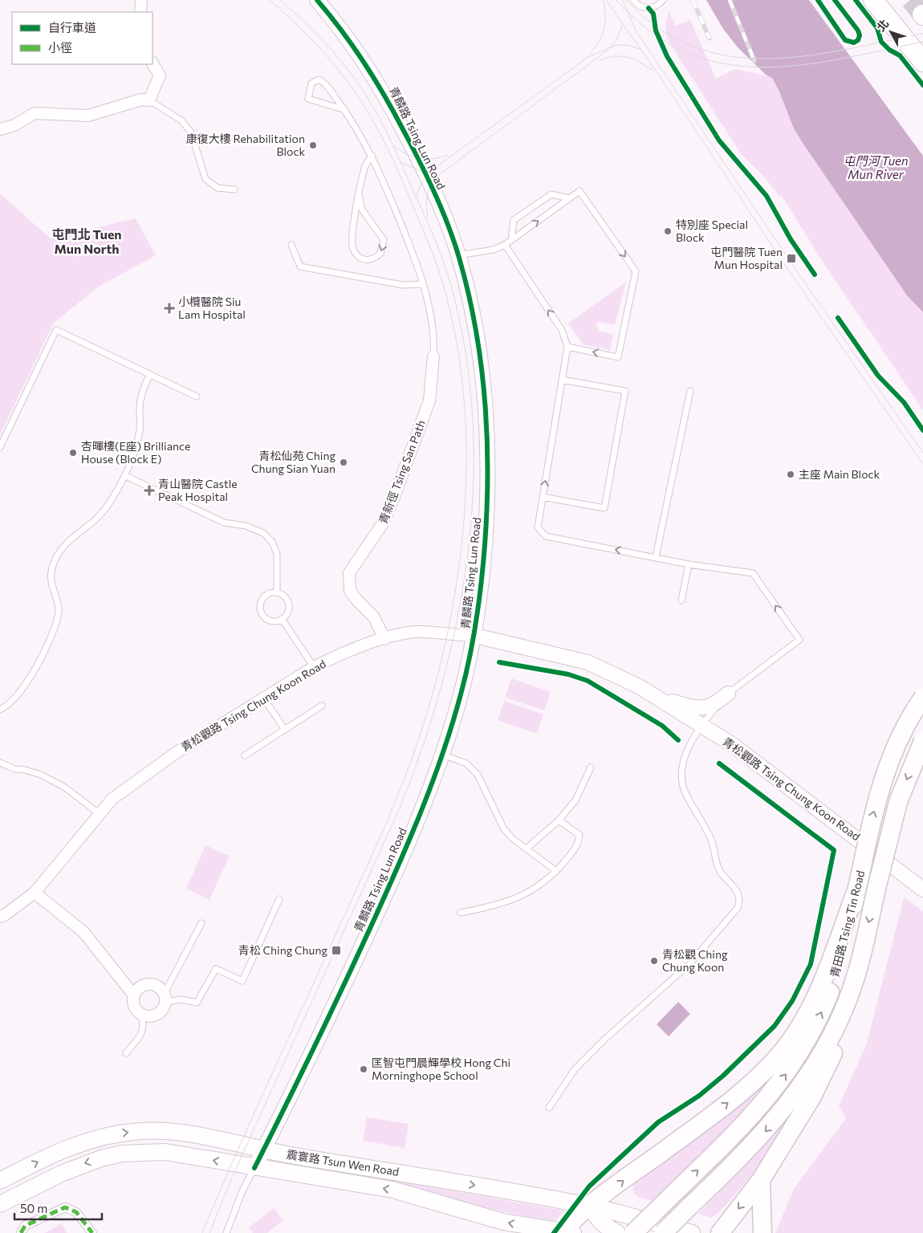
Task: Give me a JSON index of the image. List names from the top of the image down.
{
  "streets": {
    "main road": ["青田路 Tsing Tin Road", "震寰路 Tsun Wen Road"],
    "street": ["青麟路 Tsing Lun Road", "青新徑 Tsing San Path", "青松觀路 Tsing Chung Koon Road"]
  },
  "crossings": [
    ["青麟路 Tsing Lun Road", "青松觀路 Tsing Chung Koon Road"],
    ["青麟路 Tsing Lun Road", "震寰路 Tsun Wen Road"],
    ["青新徑 Tsing San Path", "青松觀路 Tsing Chung Koon Road"]
  ],
  "districts": ["屯門北 Tuen Mun North"],
  "water": ["屯門河 Tuen Mun River"],
  "places": {
    "other": [
      "康復大樓 Rehabilitation Block",
      "特別座 Special Block",
      "杏暉樓(E座) Brilliance House (Block E)",
      "青松仙苑 Ching Chung Sian Yuan",
      "主座 Main Block",
      "青松觀 Ching Chung Koon",
      "匡智屯門晨輝學校 Hong Chi Morninghope School"
    ],
    "transit": ["屯門醫院 Tuen Mun Hospital", "青松 Ching Chung"],
    "health": ["小欖醫院 Siu Lam Hospital", "青山醫院 Castle Peak Hospital"]
  },
  "legend": ["自行車道", "小徑"],
  "scale_bar": "50 m",
  "north": "top left"
}
